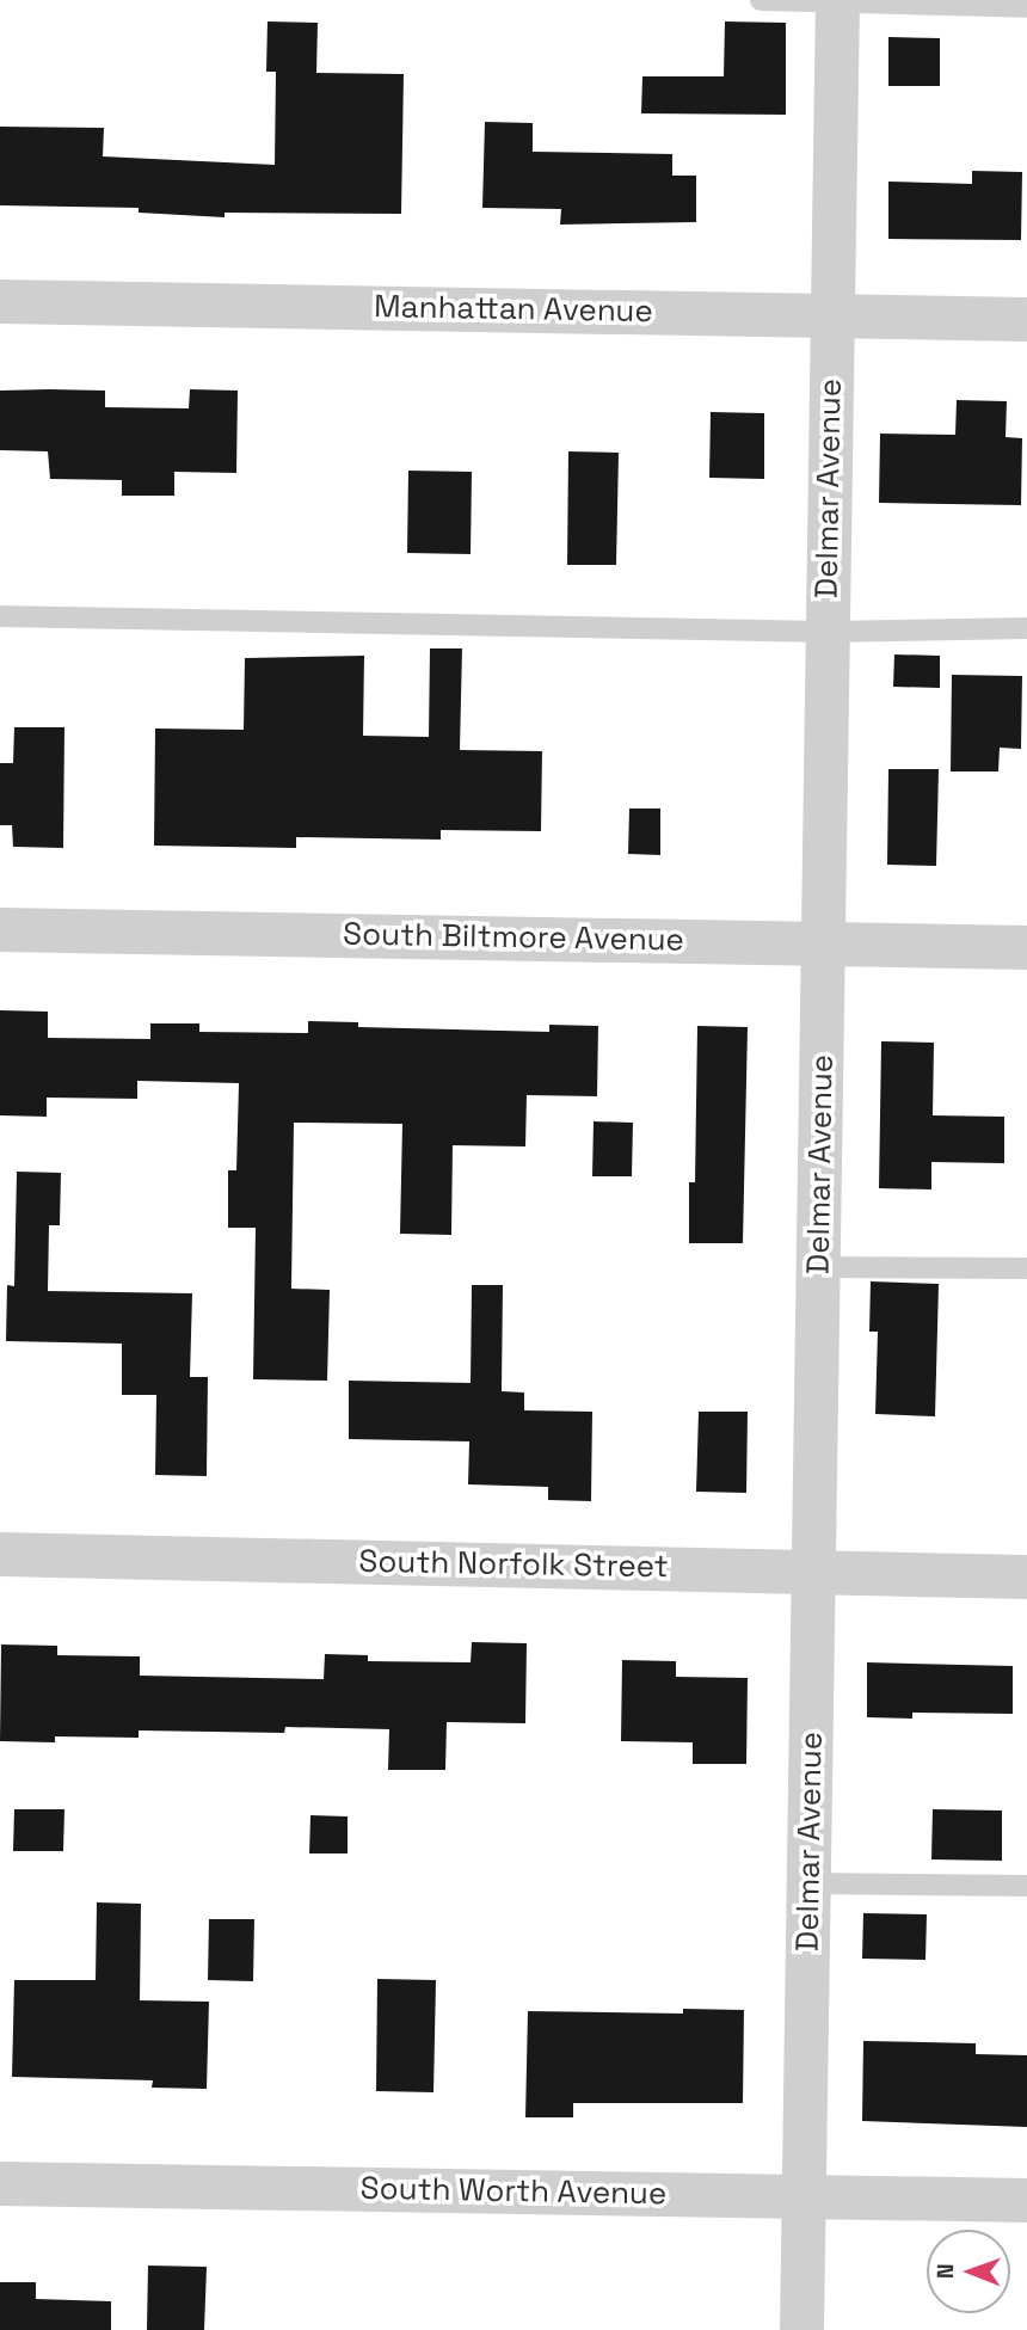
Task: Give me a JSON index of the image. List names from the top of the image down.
{
  "streets": {
    "street": [
      "Manhattan Avenue",
      "Delmar Avenue",
      "South Biltmore Avenue",
      "South Norfolk Street",
      "South Worth Avenue"
    ]
  },
  "crossings": [
    ["Manhattan Avenue", "Delmar Avenue"],
    ["Delmar Avenue", "South Biltmore Avenue"],
    ["Delmar Avenue", "South Norfolk Street"],
    ["Delmar Avenue", "South Worth Avenue"]
  ],
  "north": "left"
}
